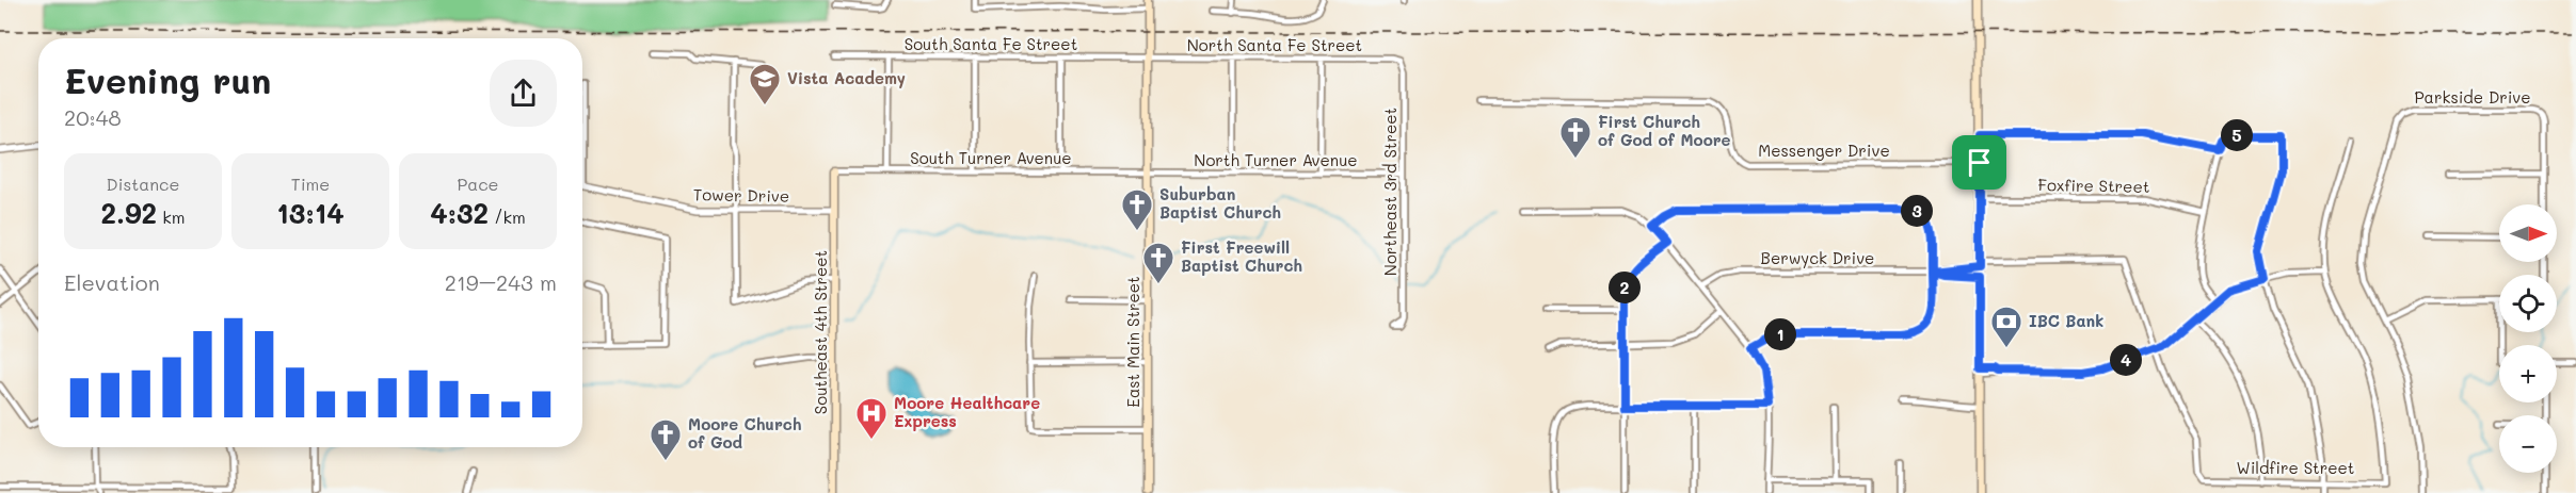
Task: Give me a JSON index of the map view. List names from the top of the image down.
{
  "streets": {
    "main road": ["Southeast 4th Street", "East Main Street"],
    "street": [
      "South Santa Fe Street",
      "North Santa Fe Street",
      "Parkside Drive",
      "Messenger Drive",
      "South Turner Avenue",
      "North Turner Avenue",
      "Foxfire Street",
      "Northeast 3rd Street",
      "Tower Drive",
      "Berwyck Drive",
      "Wildfire Street"
    ]
  },
  "crossings": [
    ["South Santa Fe Street", "North Santa Fe Street"],
    ["South Santa Fe Street", "East Main Street"],
    ["North Santa Fe Street", "Northeast 3rd Street"],
    ["North Santa Fe Street", "East Main Street"],
    ["South Turner Avenue", "North Turner Avenue"],
    ["South Turner Avenue", "Southeast 4th Street"],
    ["South Turner Avenue", "East Main Street"],
    ["North Turner Avenue", "Northeast 3rd Street"],
    ["North Turner Avenue", "East Main Street"],
    ["Tower Drive", "Southeast 4th Street"],
    ["Berwyck Drive", "Wildfire Street"]
  ],
  "places": {
    "school or university": ["Vista Academy"],
    "church": [
      "First Church of God of Moore",
      "Suburban Baptist Church",
      "First Freewill Baptist Church",
      "Moore Church of God"
    ],
    "bank": ["IBC Bank"],
    "hospital": ["Moore Healthcare Express"]
  },
  "north": "right",
  "page": {
    "heading": ["Evening run", "20:48"],
    "pins": [
      "5",
      "3",
      "2",
      "1",
      "4"
    ],
    "stats": [
      ["Distance", "2.92 km"],
      ["Time", "13:14"],
      ["Pace", "4:32 /km"]
    ],
    "map_buttons": ["+", "−"],
    "chart": ["Elevation", "219–243 m"]
  }
}
